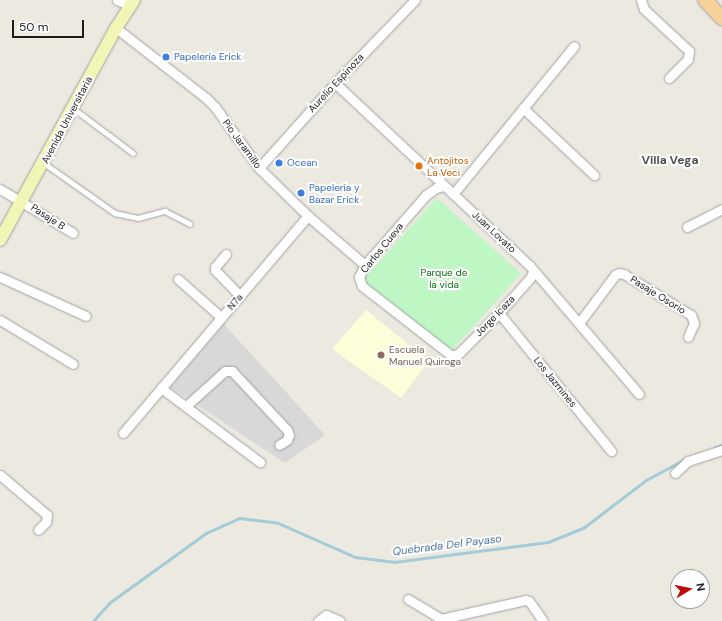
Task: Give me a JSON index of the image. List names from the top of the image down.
{
  "streets": {
    "street": [
      "Aurelio Espinoza",
      "Avenida Universitaria",
      "Pio Jaramillo",
      "Pasaje B",
      "Juan Lovato",
      "Carlos Cueva",
      "Pasaje Osorio",
      "N7a",
      "Jorge Icaza",
      "Los Jazmines"
    ]
  },
  "crossings": [
    ["Aurelio Espinoza", "Pio Jaramillo"],
    ["Aurelio Espinoza", "Juan Lovato"],
    ["Avenida Universitaria", "Pio Jaramillo"],
    ["Avenida Universitaria", "Pasaje B"],
    ["Pio Jaramillo", "Carlos Cueva"],
    ["Pio Jaramillo", "N7a"],
    ["Juan Lovato", "Carlos Cueva"],
    ["Juan Lovato", "Pasaje Osorio"],
    ["Juan Lovato", "Jorge Icaza"],
    ["Carlos Cueva", "Jorge Icaza"],
    ["Jorge Icaza", "Los Jazmines"]
  ],
  "districts": ["Villa Vega"],
  "water": ["Quebrada Del Payaso"],
  "parks": ["Parque de la vida"],
  "places": [
    "Papelería Erick",
    "Ocean",
    "Antojitos La Veci",
    "Papelería y Bazar Erick",
    "Escuela Manuel Quiroga"
  ],
  "scale_bar": "50 m",
  "north": "right"
}
